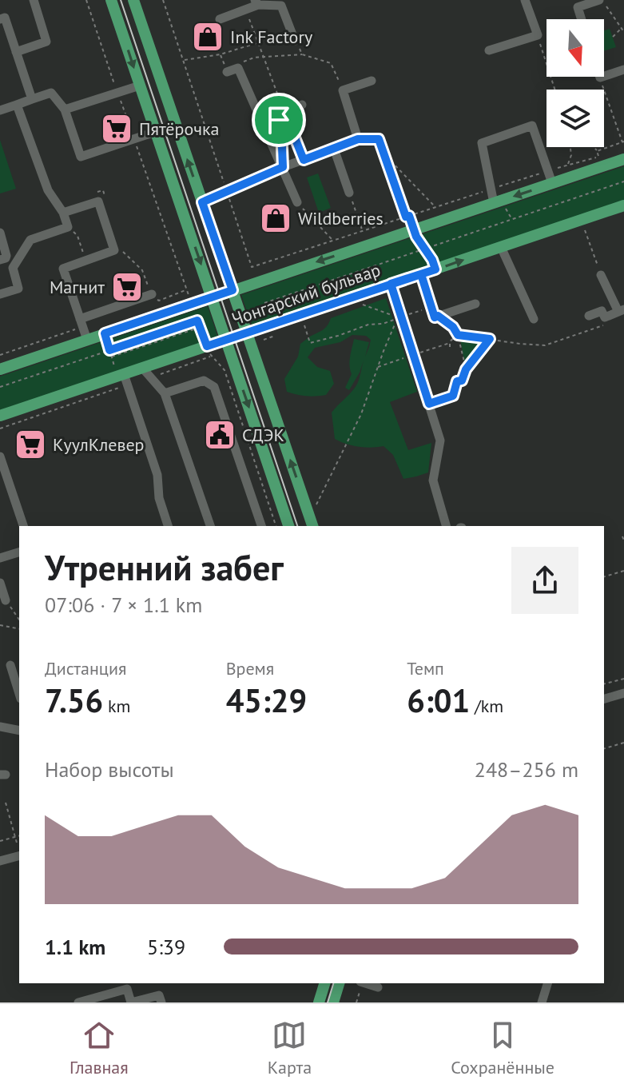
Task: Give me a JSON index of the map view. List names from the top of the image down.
{
  "streets": {
    "main road": ["Чонгарский бульвар"]
  },
  "places": {
    "shop": ["Ink Factory", "Wildberries"],
    "supermarket": ["Пятёрочка", "Магнит", "КуулКлевер"],
    "public building": ["СДЭК"]
  },
  "north": "bottom",
  "page": {
    "heading": ["Утренний забег", "07:06 · 7 × 1.1 km"],
    "stats": [
      ["Дистанция", "7.56 km"],
      ["Время", "45:29"],
      ["Темп", "6:01 /km"]
    ],
    "chart": ["Набор высоты", "248–256 m"],
    "list": [
      {
        "name": "1.1 km",
        "note": "5:39"
      }
    ],
    "tabs": ["Главная", "Карта", "Сохранённые"]
  }
}
